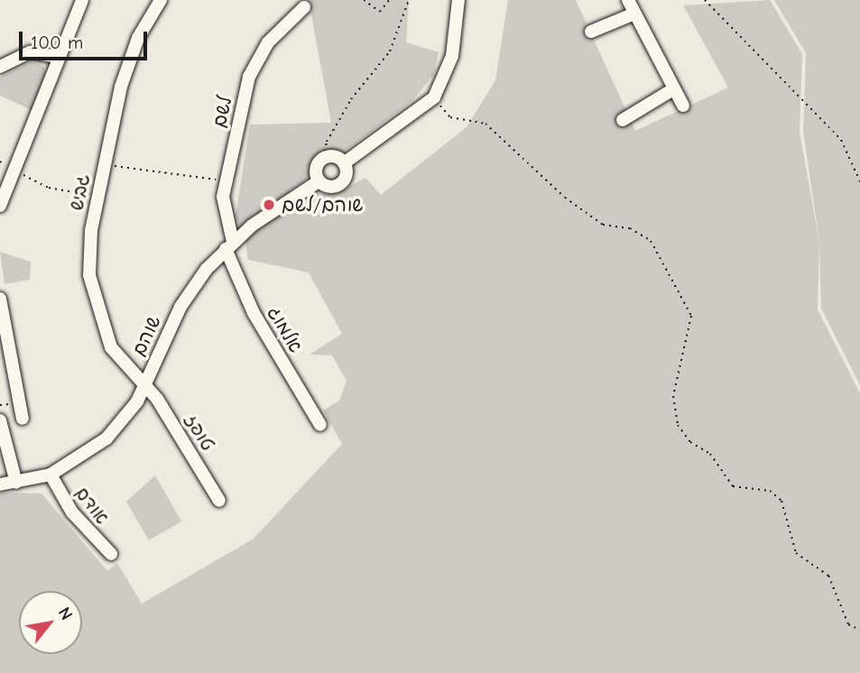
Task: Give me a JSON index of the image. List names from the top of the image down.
{
  "streets": {
    "street": [
      "לשם",
      "גביש",
      "אלמוג",
      "שוהם",
      "טופז",
      "אודם"
    ]
  },
  "crossings": [
    ["לשם", "אלמוג"],
    ["לשם", "שוהם"],
    ["גביש", "שוהם"],
    ["גביש", "טופז"],
    ["אלמוג", "שוהם"],
    ["שוהם", "טופז"],
    ["שוהם", "אודם"]
  ],
  "places": ["שוהם/לשם"],
  "scale_bar": "100 m",
  "north": "top right"
}
